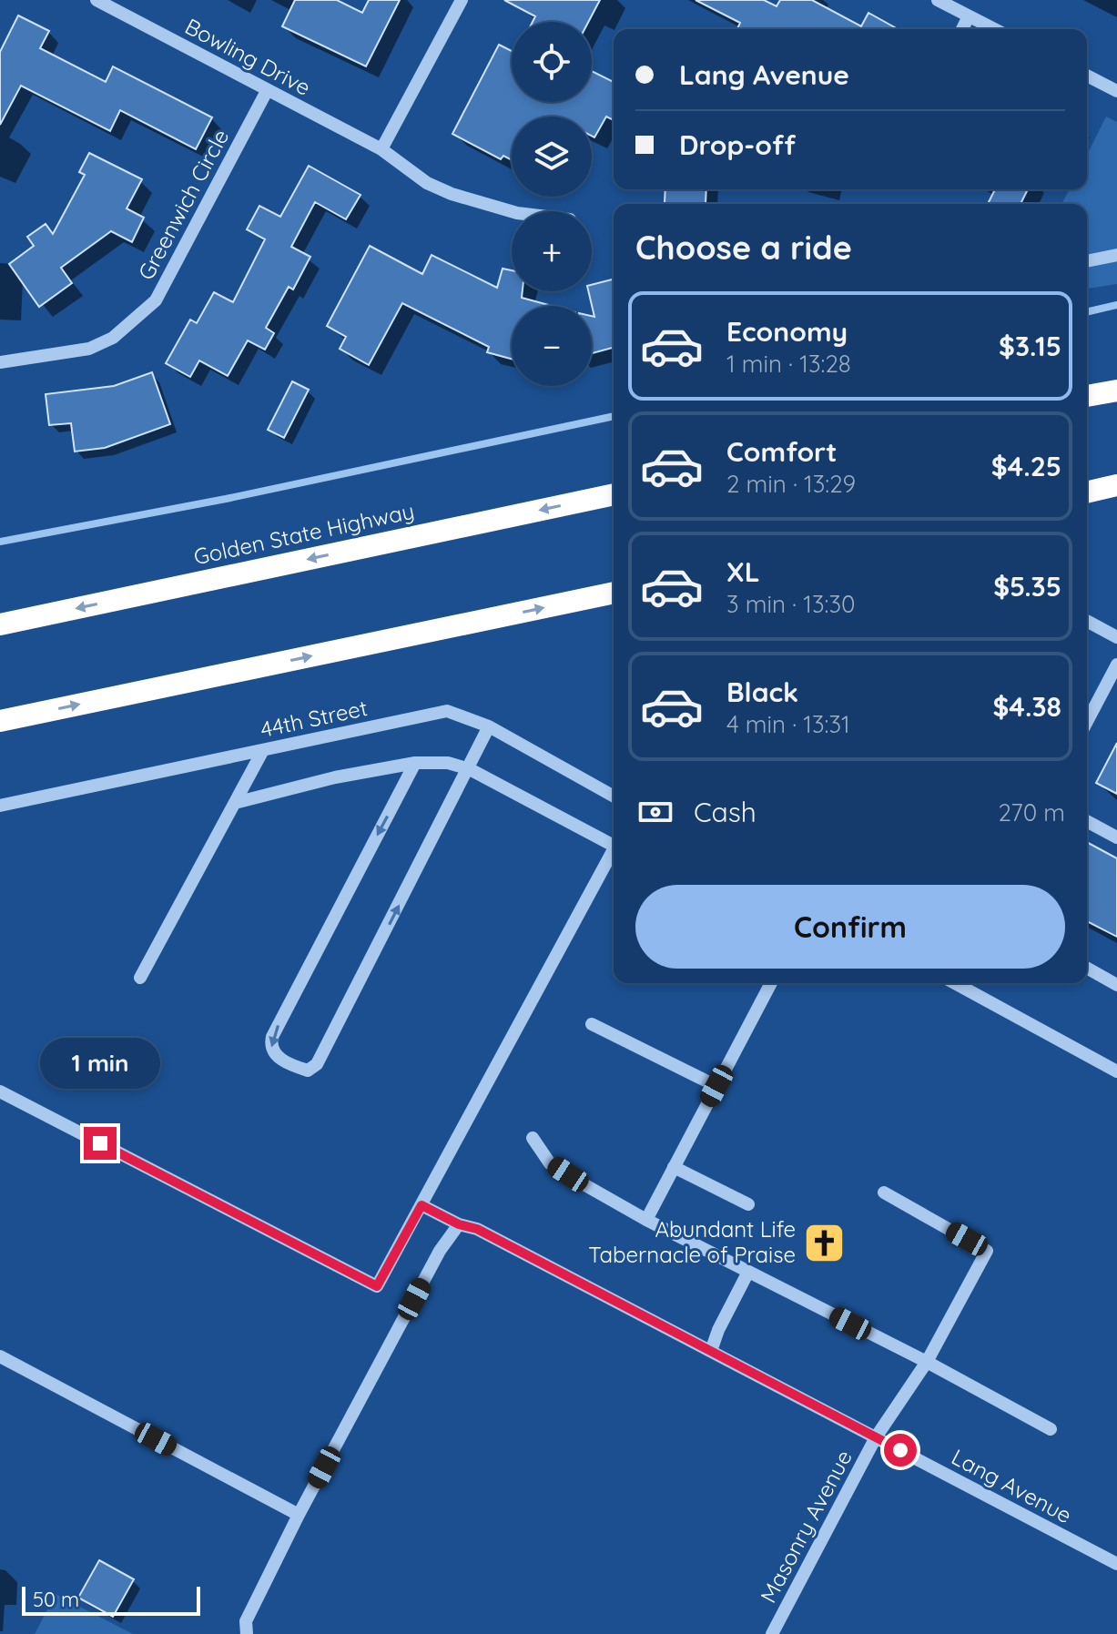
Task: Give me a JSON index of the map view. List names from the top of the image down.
{
  "streets": {
    "highway": ["Golden State Highway"],
    "street": [
      "Bowling Drive",
      "Greenwich Circle",
      "44th Street",
      "Lang Avenue",
      "Masonry Avenue"
    ]
  },
  "crossings": [
    ["Bowling Drive", "Greenwich Circle"],
    ["Lang Avenue", "Masonry Avenue"]
  ],
  "places": {
    "church": ["Abundant Life Tabernacle of Praise"]
  },
  "scale_bar": "50 m",
  "page": {
    "map_buttons": ["+", "−"],
    "banner": ["Lang Avenue", "Drop-off"],
    "heading": "Choose a ride",
    "list": [
      {
        "name": "Economy",
        "note": "1 min · 13:28",
        "value": "$3.15"
      },
      {
        "name": "Comfort",
        "note": "2 min · 13:29",
        "value": "$4.25"
      },
      {
        "name": "XL",
        "note": "3 min · 13:30",
        "value": "$5.35"
      },
      {
        "name": "Black",
        "note": "4 min · 13:31",
        "value": "$4.38"
      }
    ],
    "pay": ["Cash", "270 m"],
    "buttons": "Confirm",
    "bubble": "1 min",
    "scale": "50 m"
  }
}
